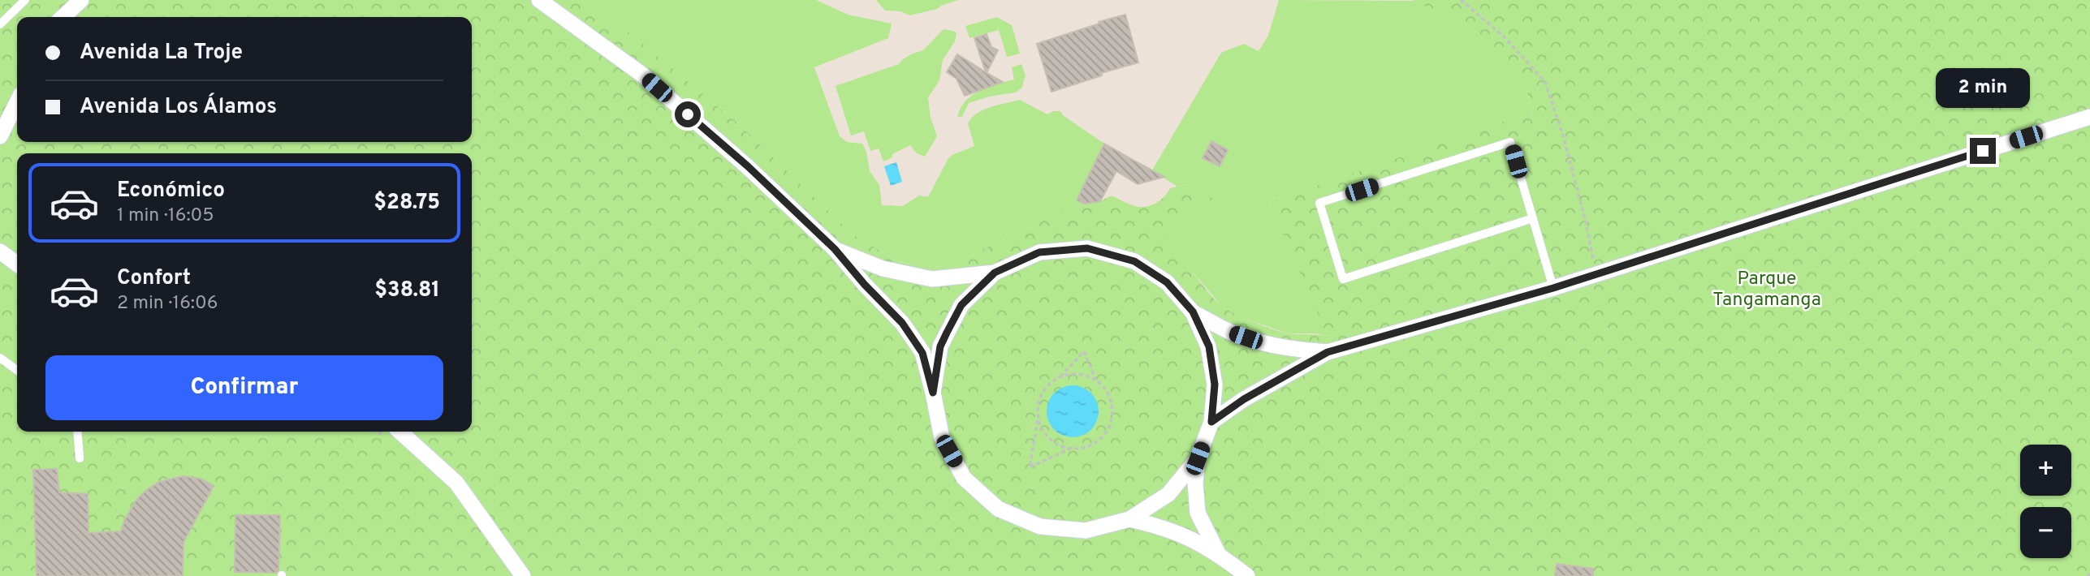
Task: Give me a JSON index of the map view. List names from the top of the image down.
{
  "parks": ["Parque Tangamanga"],
  "page": {
    "banner": ["Avenida La Troje", "Avenida Los Álamos"],
    "bubble": "2 min",
    "list": [
      {
        "name": "Económico",
        "note": "1 min · 16:05",
        "value": "$28.75"
      },
      {
        "name": "Confort",
        "note": "2 min · 16:06",
        "value": "$38.81"
      }
    ],
    "buttons": "Confirmar",
    "map_buttons": ["+", "−"]
  }
}
